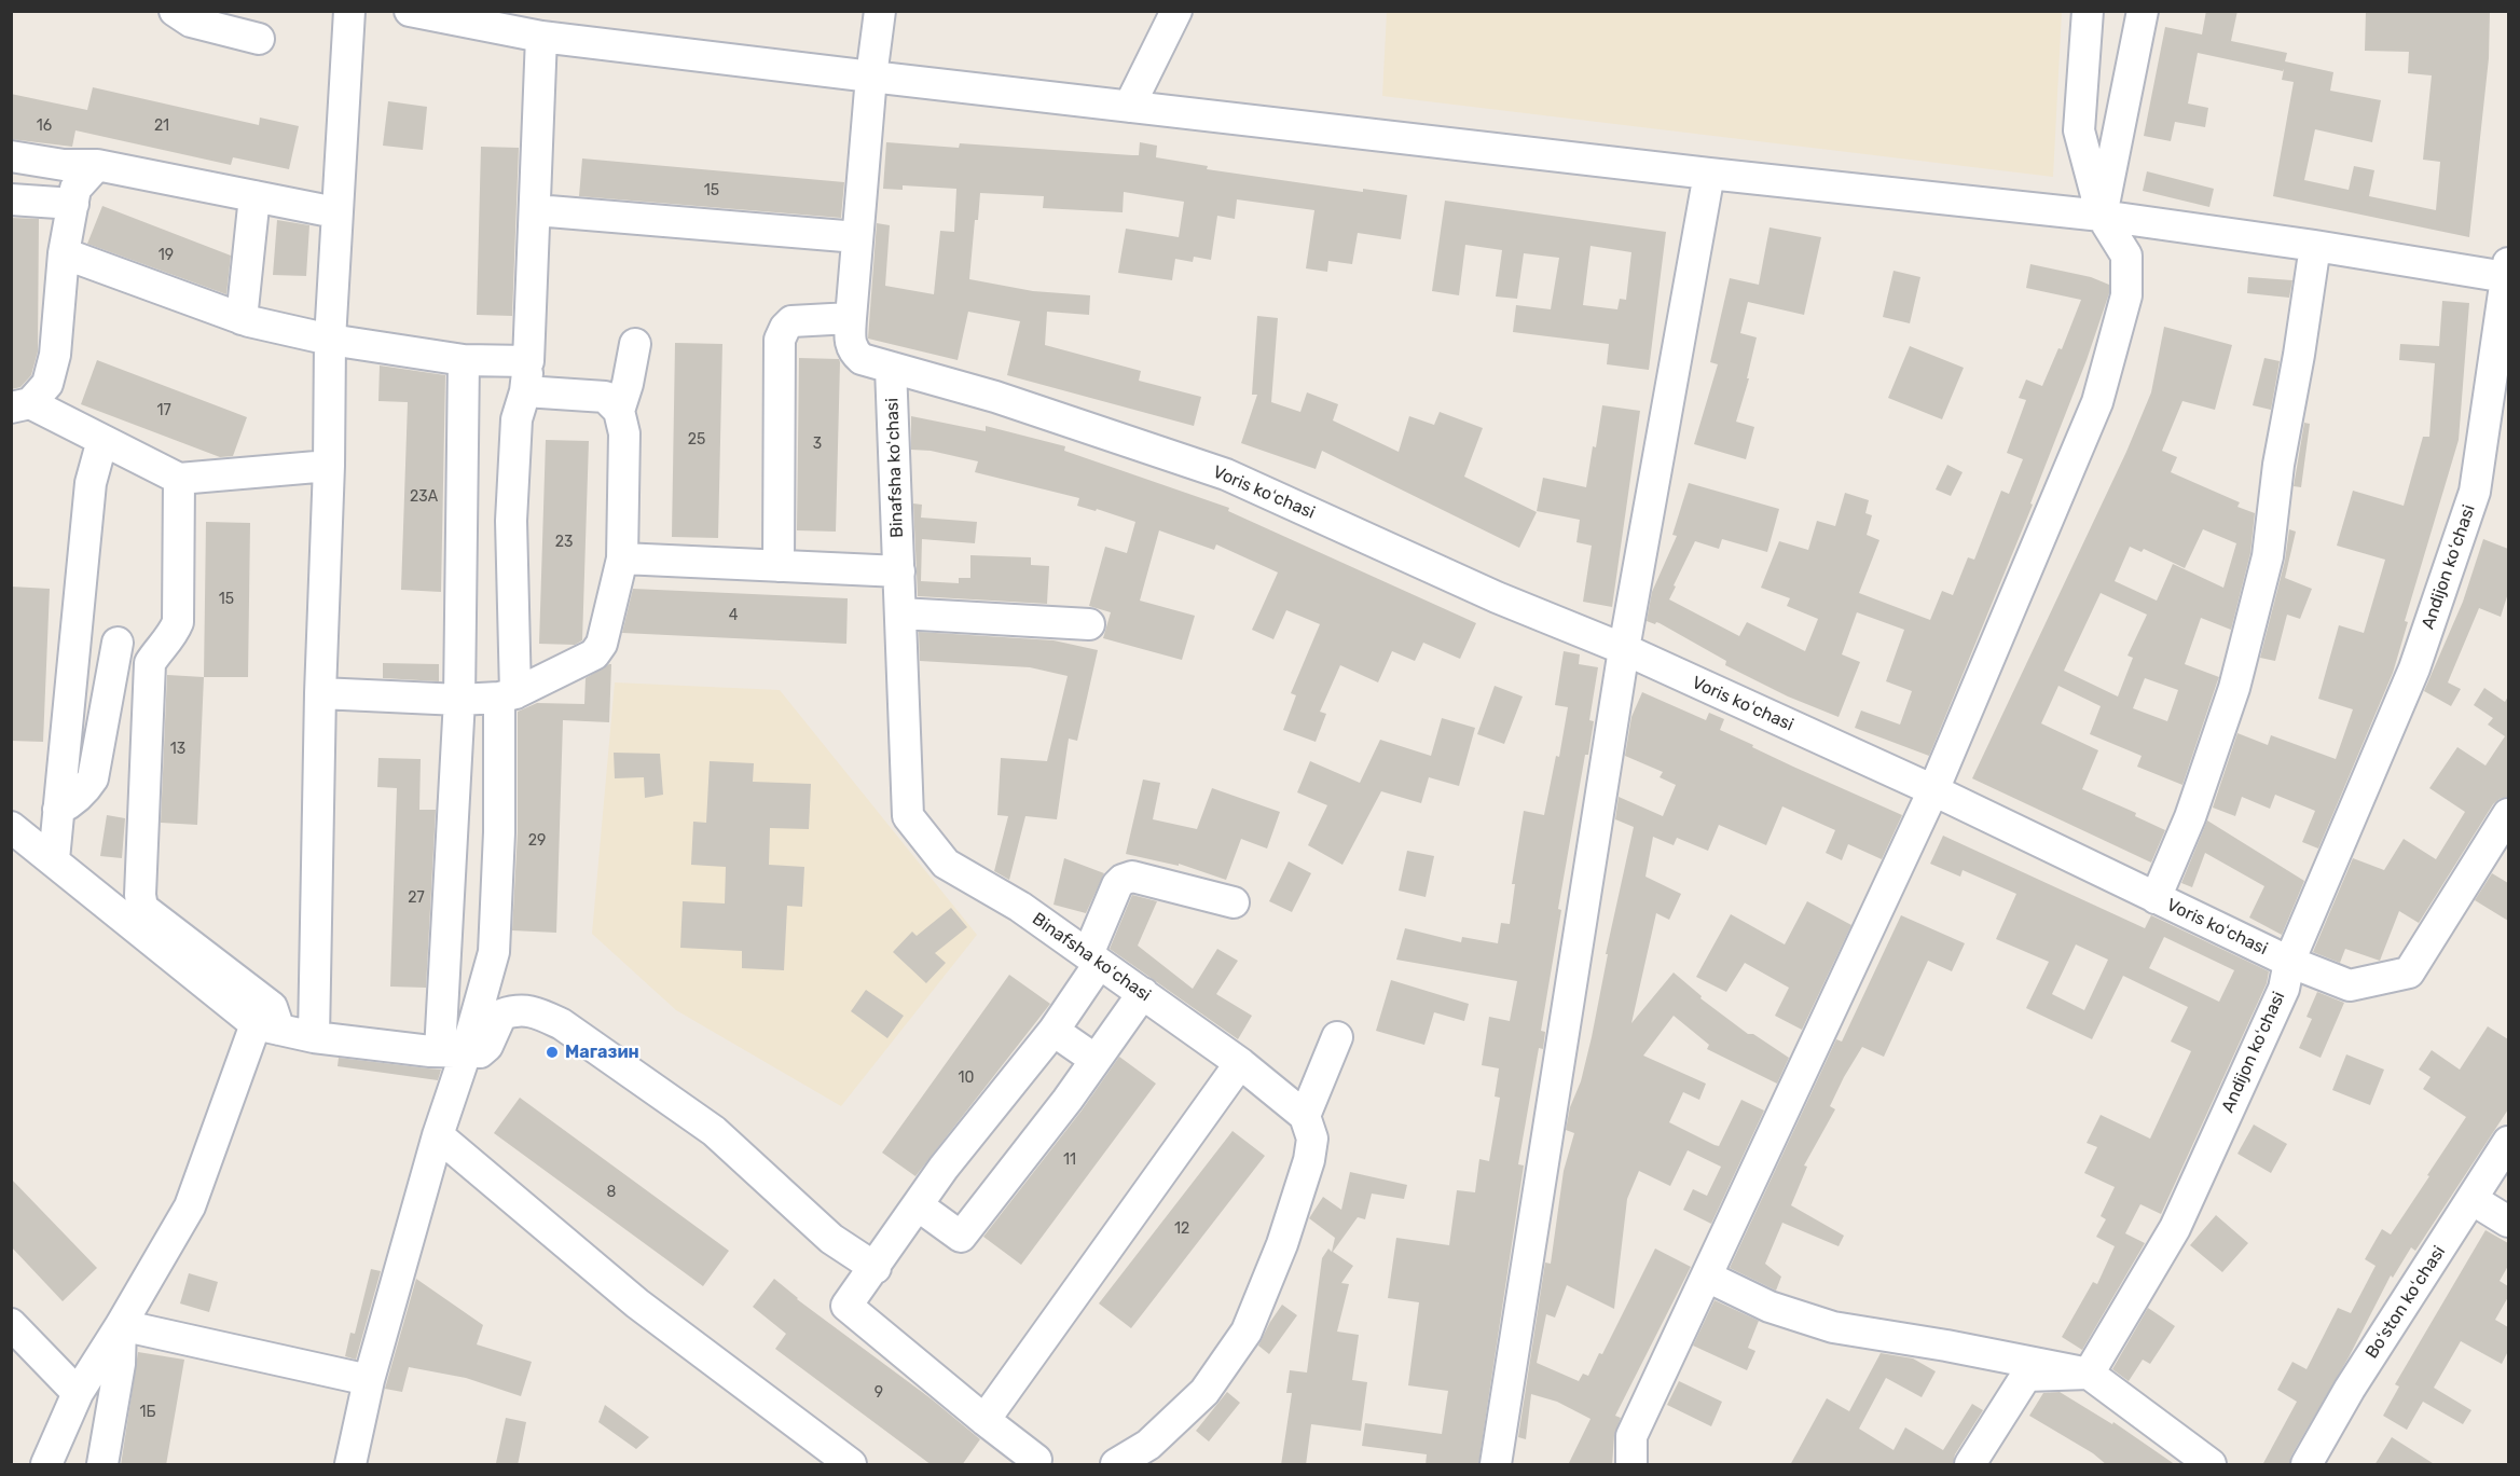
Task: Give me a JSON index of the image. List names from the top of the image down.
{
  "streets": {
    "street": [
      "Binafsha koʻchasi",
      "Voris koʻchasi",
      "Andijon koʻchasi",
      "Boʻston koʻchasi"
    ]
  },
  "crossings": [
    ["Binafsha koʻchasi", "Voris koʻchasi"],
    ["Voris koʻchasi", "Andijon koʻchasi"]
  ],
  "places": ["Магазин"],
  "house_numbers": [
    "16",
    "21",
    "15",
    "19",
    "17",
    "25",
    "3",
    "23А",
    "23",
    "15",
    "4",
    "13",
    "29",
    "27",
    "10",
    "11",
    "8",
    "12",
    "9",
    "1Б"
  ]
}
